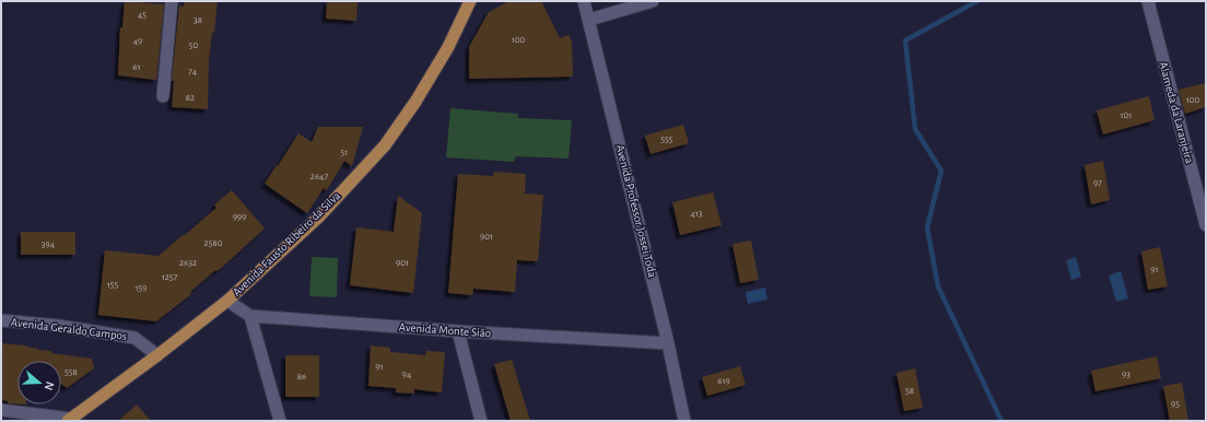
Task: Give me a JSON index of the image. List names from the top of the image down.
{
  "streets": {
    "main road": ["Avenida Fausto Ribeiro da Silva"],
    "street": [
      "Alameda da Laranjeira",
      "Avenida Professor Jossei Toda",
      "Avenida Geraldo Campos",
      "Avenida Monte Sião"
    ]
  },
  "crossings": [
    ["Avenida Professor Jossei Toda", "Avenida Monte Sião"],
    ["Avenida Fausto Ribeiro da Silva", "Avenida Geraldo Campos"],
    ["Avenida Fausto Ribeiro da Silva", "Avenida Monte Sião"]
  ],
  "house_numbers": [
    "45",
    "38",
    "100",
    "49",
    "50",
    "61",
    "74",
    "82",
    "100",
    "101",
    "555",
    "51",
    "2647",
    "97",
    "413",
    "999",
    "901",
    "2580",
    "394",
    "2632",
    "901",
    "91",
    "1257",
    "155",
    "159",
    "91",
    "558",
    "94",
    "93",
    "86",
    "619",
    "58",
    "95"
  ],
  "north": "right"
}
